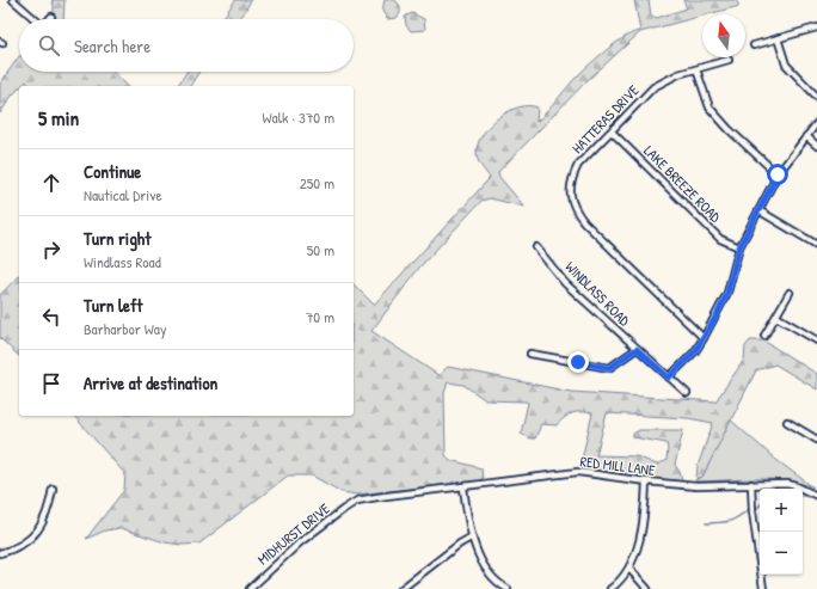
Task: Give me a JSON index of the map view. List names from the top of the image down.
{
  "streets": {
    "street": [
      "HATTERAS DRIVE",
      "LAKE BREEZE ROAD",
      "WINDLASS ROAD",
      "RED MILL LANE",
      "MIDHURST DRIVE"
    ]
  },
  "crossings": [
    ["HATTERAS DRIVE", "LAKE BREEZE ROAD"],
    ["RED MILL LANE", "MIDHURST DRIVE"]
  ],
  "north": "top",
  "page": {
    "search": "Search here",
    "heading": ["5 min", "Walk · 370 m"],
    "list": [
      ["Continue", "Nautical Drive", "250 m"],
      ["Turn right", "Windlass Road", "50 m"],
      ["Turn left", "Barharbor Way", "70 m"],
      "Arrive at destination"
    ],
    "map_buttons": ["+", "−"]
  }
}
